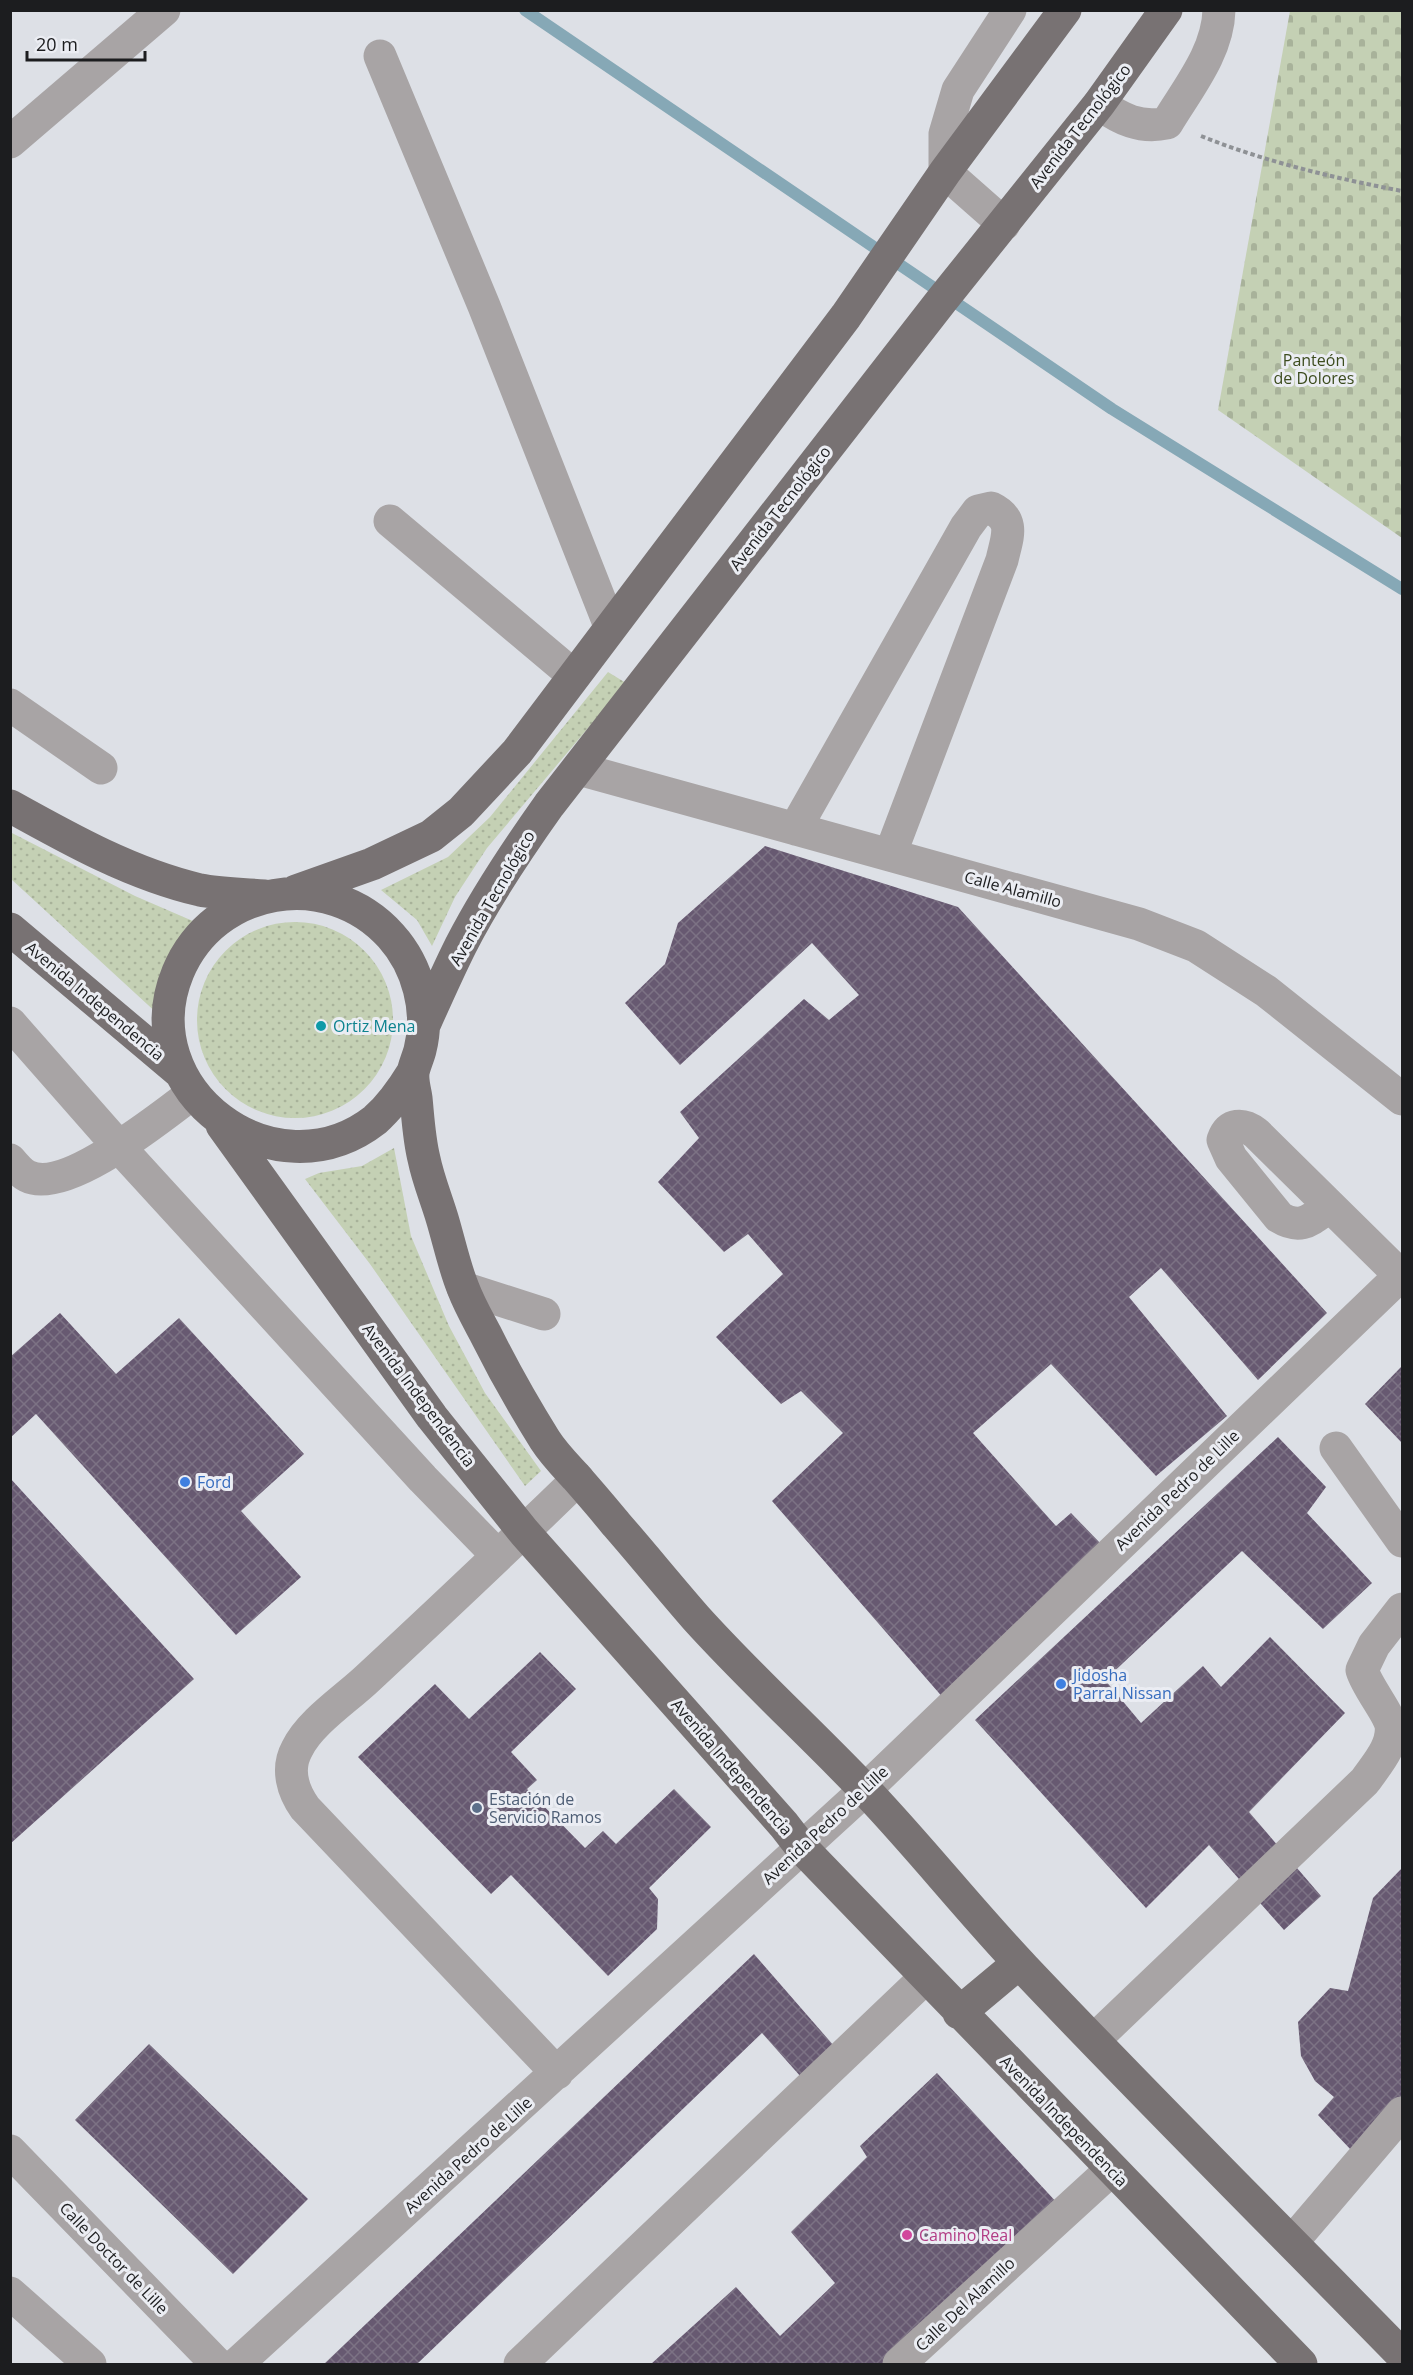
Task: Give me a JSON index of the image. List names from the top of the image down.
{
  "streets": {
    "main road": ["Avenida Tecnológico", "Avenida Independencia"],
    "street": [
      "Calle Alamillo",
      "Avenida Pedro de Lille",
      "Calle Doctor de Lille",
      "Calle Del Alamillo"
    ]
  },
  "crossings": [
    ["Avenida Tecnológico", "Calle Alamillo"],
    ["Avenida Independencia", "Avenida Pedro de Lille"],
    ["Avenida Independencia", "Calle Del Alamillo"]
  ],
  "parks": ["Panteón de Dolores"],
  "places": [
    "Ortiz Mena",
    "Ford",
    "Jidosha Parral Nissan",
    "Estación de Servicio Ramos",
    "Camino Real"
  ],
  "scale_bar": "20 m"
}
